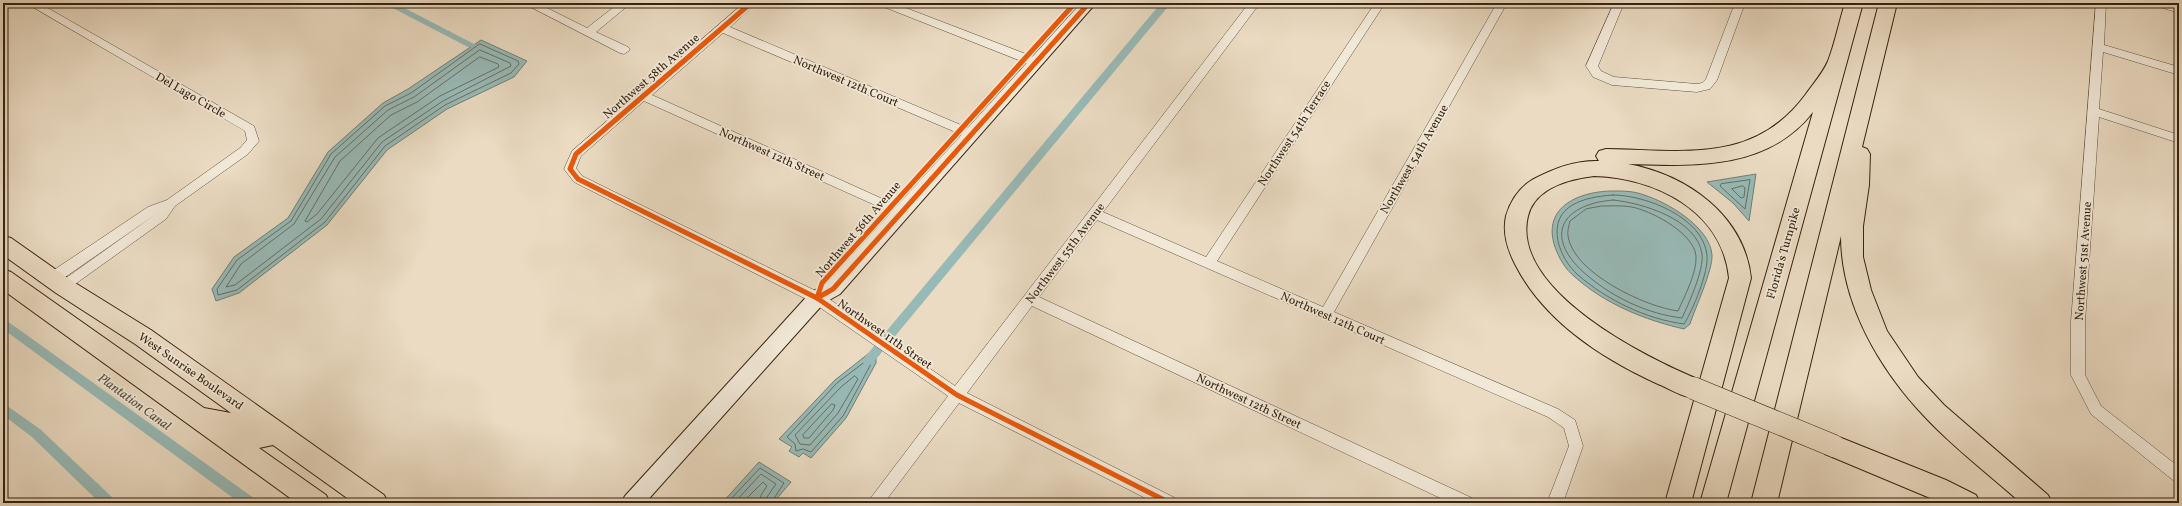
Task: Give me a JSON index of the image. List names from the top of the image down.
{
  "streets": {
    "highway": ["Florida's Turnpike", "West Sunrise Boulevard"],
    "street": [
      "Northwest 58th Avenue",
      "Northwest 12th Court",
      "Del Lago Circle",
      "Northwest 54th Terrace",
      "Northwest 12th Street",
      "Northwest 54th Avenue",
      "Northwest 56th Avenue",
      "Northwest 55th Avenue",
      "Northwest 51st Avenue",
      "Northwest 11th Street"
    ]
  },
  "crossings": [
    ["Northwest 58th Avenue", "Northwest 12th Court"],
    ["Northwest 58th Avenue", "Northwest 12th Street"],
    ["Northwest 58th Avenue", "Northwest 11th Street"],
    ["Northwest 12th Court", "Northwest 54th Terrace"],
    ["Northwest 12th Court", "Northwest 54th Avenue"],
    ["Northwest 12th Court", "Northwest 56th Avenue"],
    ["Northwest 12th Court", "Northwest 55th Avenue"],
    ["Del Lago Circle", "West Sunrise Boulevard"],
    ["Northwest 12th Street", "Northwest 56th Avenue"],
    ["Northwest 12th Street", "Northwest 55th Avenue"],
    ["Northwest 56th Avenue", "Northwest 11th Street"],
    ["Northwest 55th Avenue", "Northwest 11th Street"]
  ],
  "water": ["Plantation Canal"]
}
